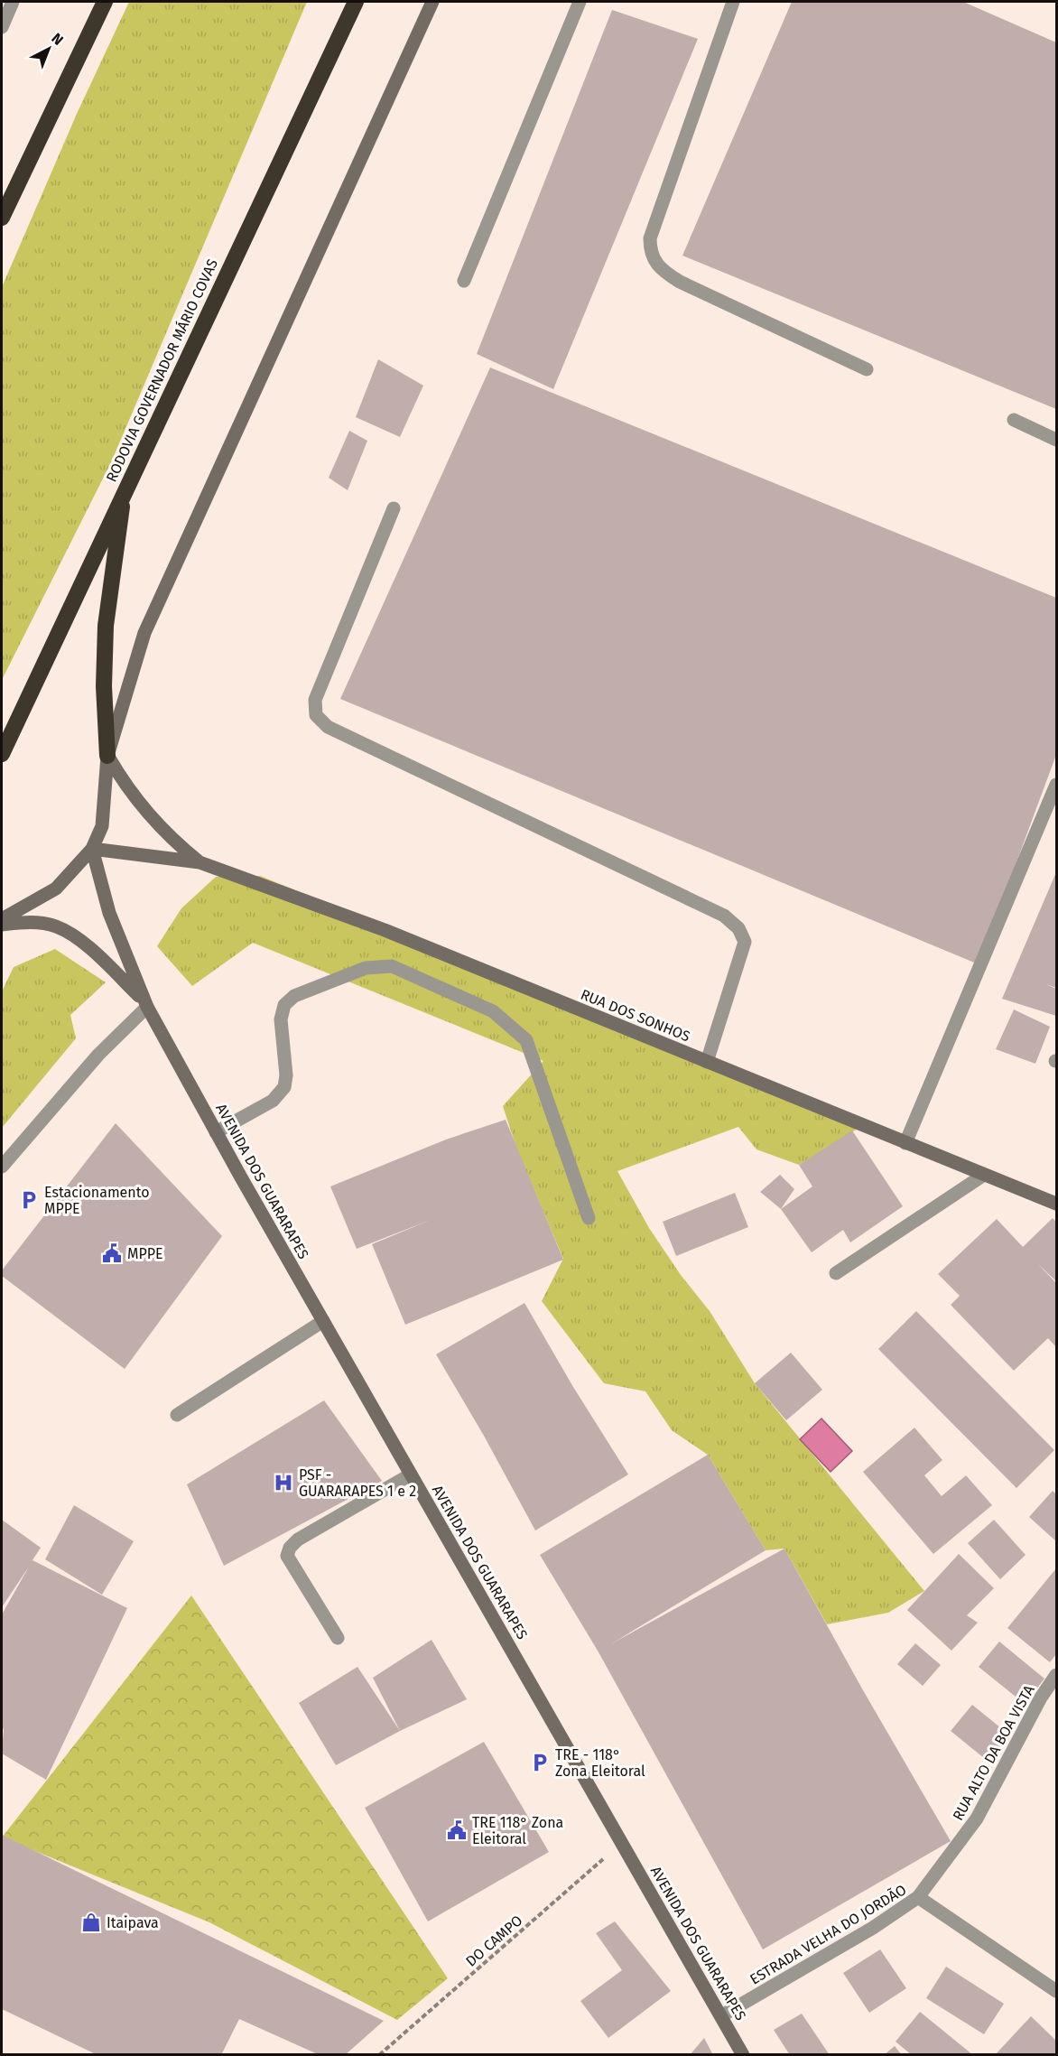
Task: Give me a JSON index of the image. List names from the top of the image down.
{
  "streets": {
    "highway": ["RODOVIA GOVERNADOR MÁRIO COVAS"],
    "main road": ["RUA DOS SONHOS", "AVENIDA DOS GUARARAPES"],
    "street": ["RUA ALTO DA BOA VISTA", "ESTRADA VELHA DO JORDÃO"],
    "path": ["DO CAMPO"]
  },
  "crossings": [
    ["RUA DOS SONHOS", "AVENIDA DOS GUARARAPES"],
    ["AVENIDA DOS GUARARAPES", "ESTRADA VELHA DO JORDÃO"],
    ["AVENIDA DOS GUARARAPES", "DO CAMPO"],
    ["RUA ALTO DA BOA VISTA", "ESTRADA VELHA DO JORDÃO"]
  ],
  "places": {
    "parking": ["Estacionamento MPPE", "TRE - 118° Zona Eleitoral"],
    "public building": ["MPPE", "TRE 118° Zona Eleitoral"],
    "hospital": ["PSF - GUARARAPES 1 e 2"],
    "shop": ["Itaipava"]
  },
  "north": "top right"
}
